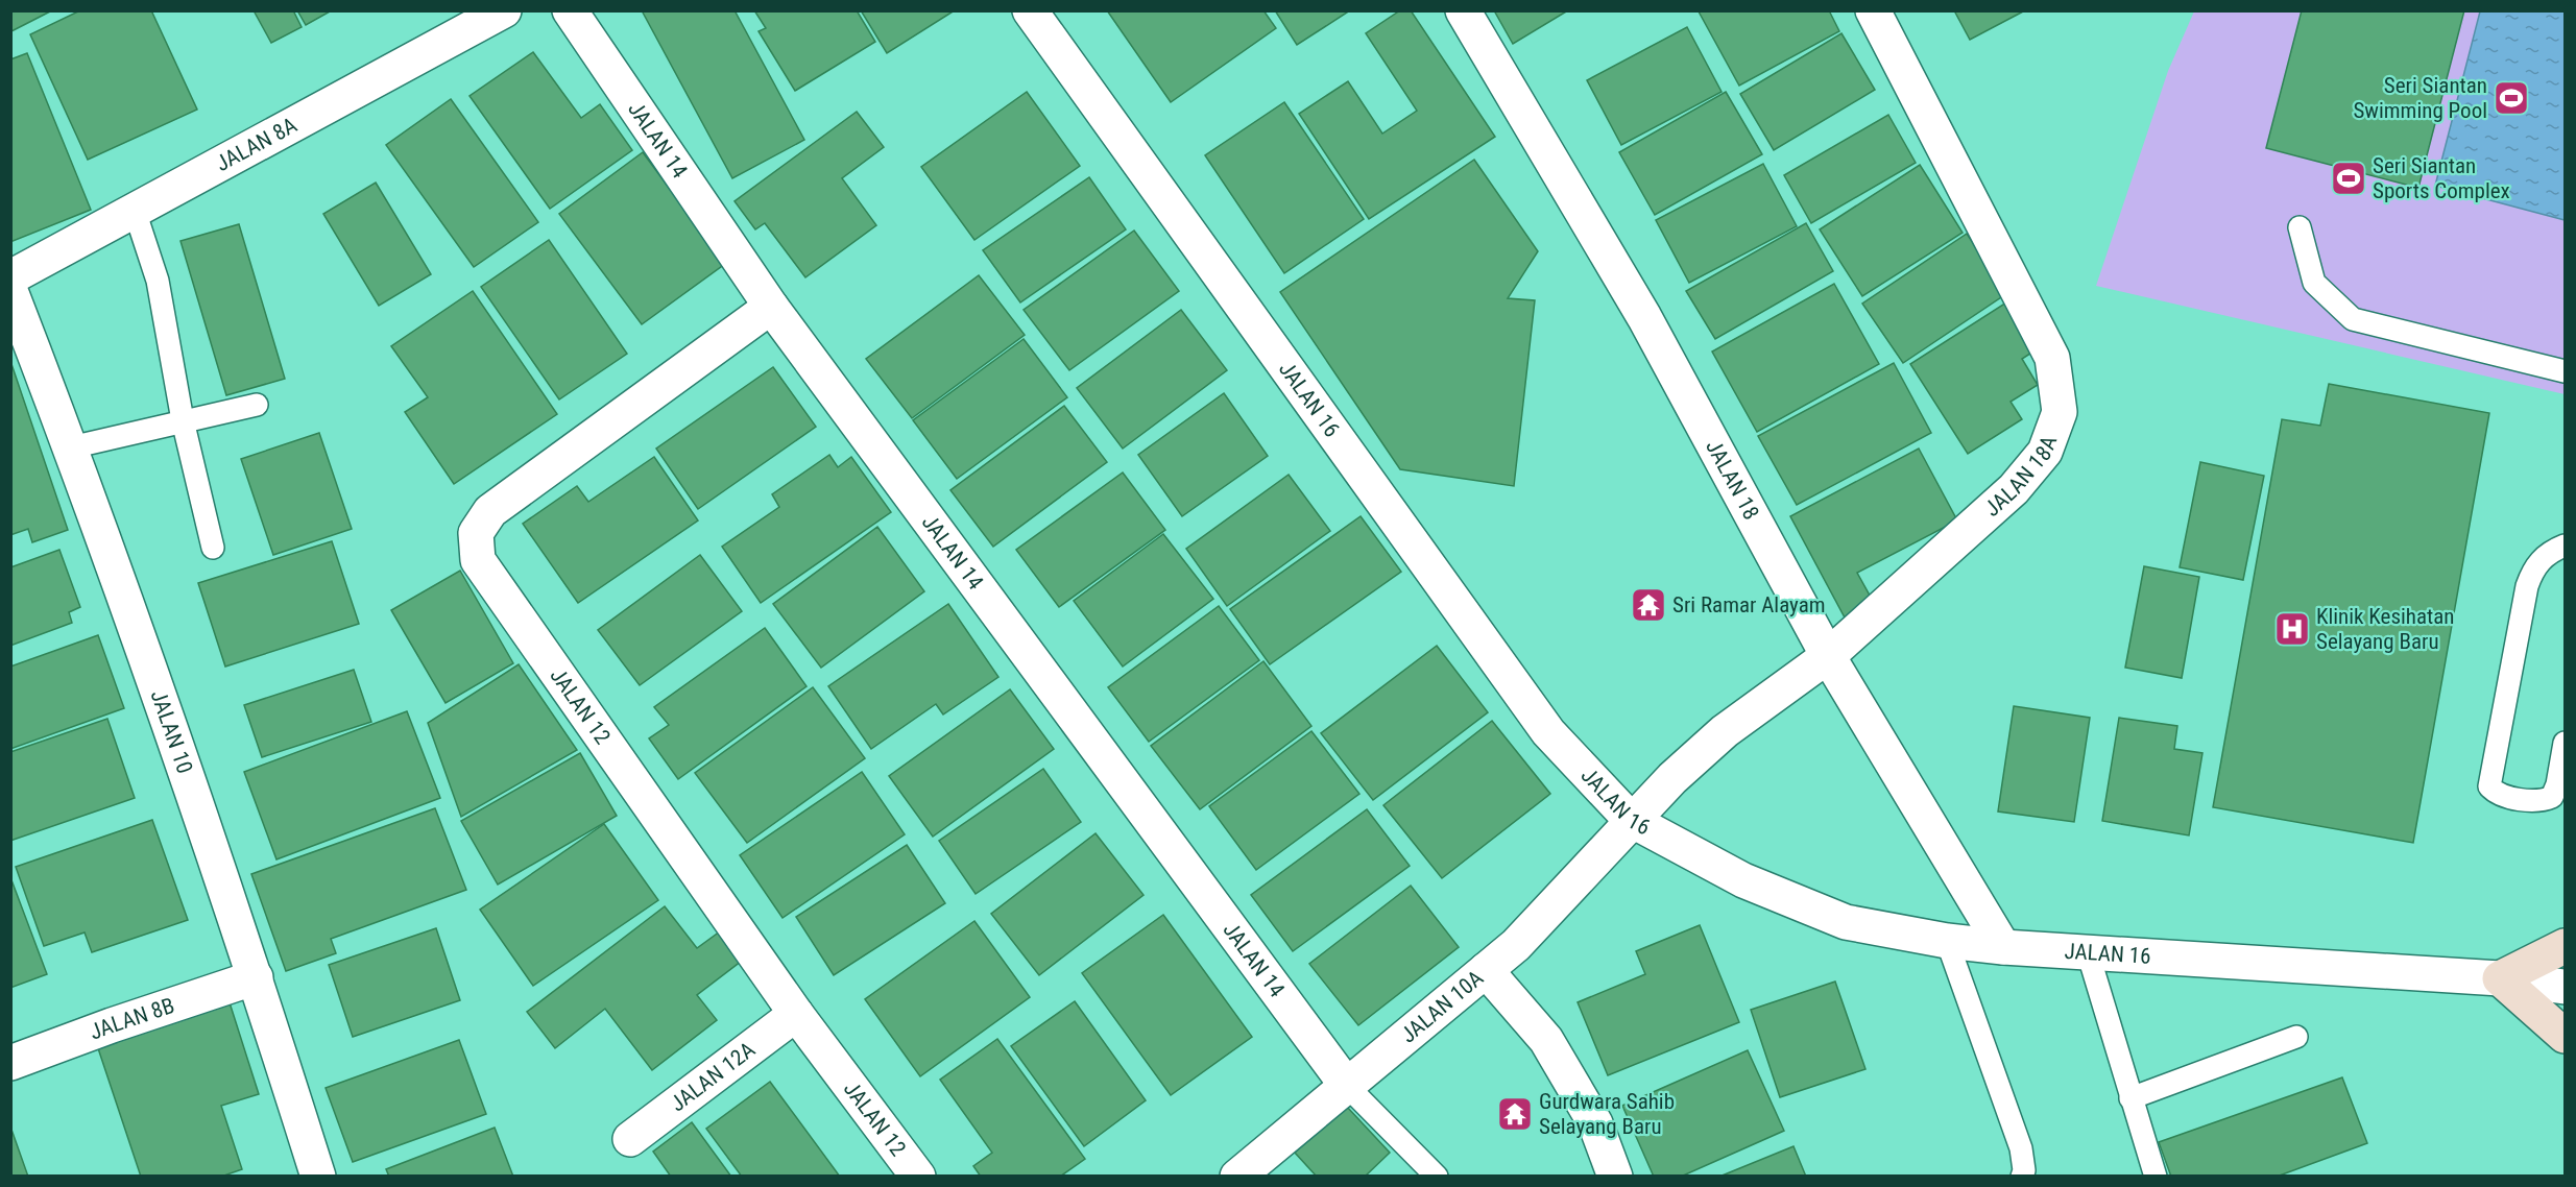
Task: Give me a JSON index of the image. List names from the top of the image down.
{
  "streets": {
    "street": [
      "JALAN 14",
      "JALAN 8A",
      "JALAN 16",
      "JALAN 18A",
      "JALAN 18",
      "JALAN 12",
      "JALAN 10",
      "JALAN 10A",
      "JALAN 8B",
      "JALAN 12A"
    ]
  },
  "crossings": [
    ["JALAN 14", "JALAN 12"],
    ["JALAN 14", "JALAN 10A"],
    ["JALAN 16", "JALAN 18A"],
    ["JALAN 16", "JALAN 18"],
    ["JALAN 16", "JALAN 10A"],
    ["JALAN 18A", "JALAN 18"],
    ["JALAN 18A", "JALAN 10A"],
    ["JALAN 12", "JALAN 12A"],
    ["JALAN 10", "JALAN 8B"]
  ],
  "places": {
    "sports": ["Seri Siantan Swimming Pool", "Seri Siantan Sports Complex"],
    "temple": ["Sri Ramar Alayam", "Gurdwara Sahib Selayang Baru"],
    "hospital": ["Klinik Kesihatan Selayang Baru"]
  }
}
